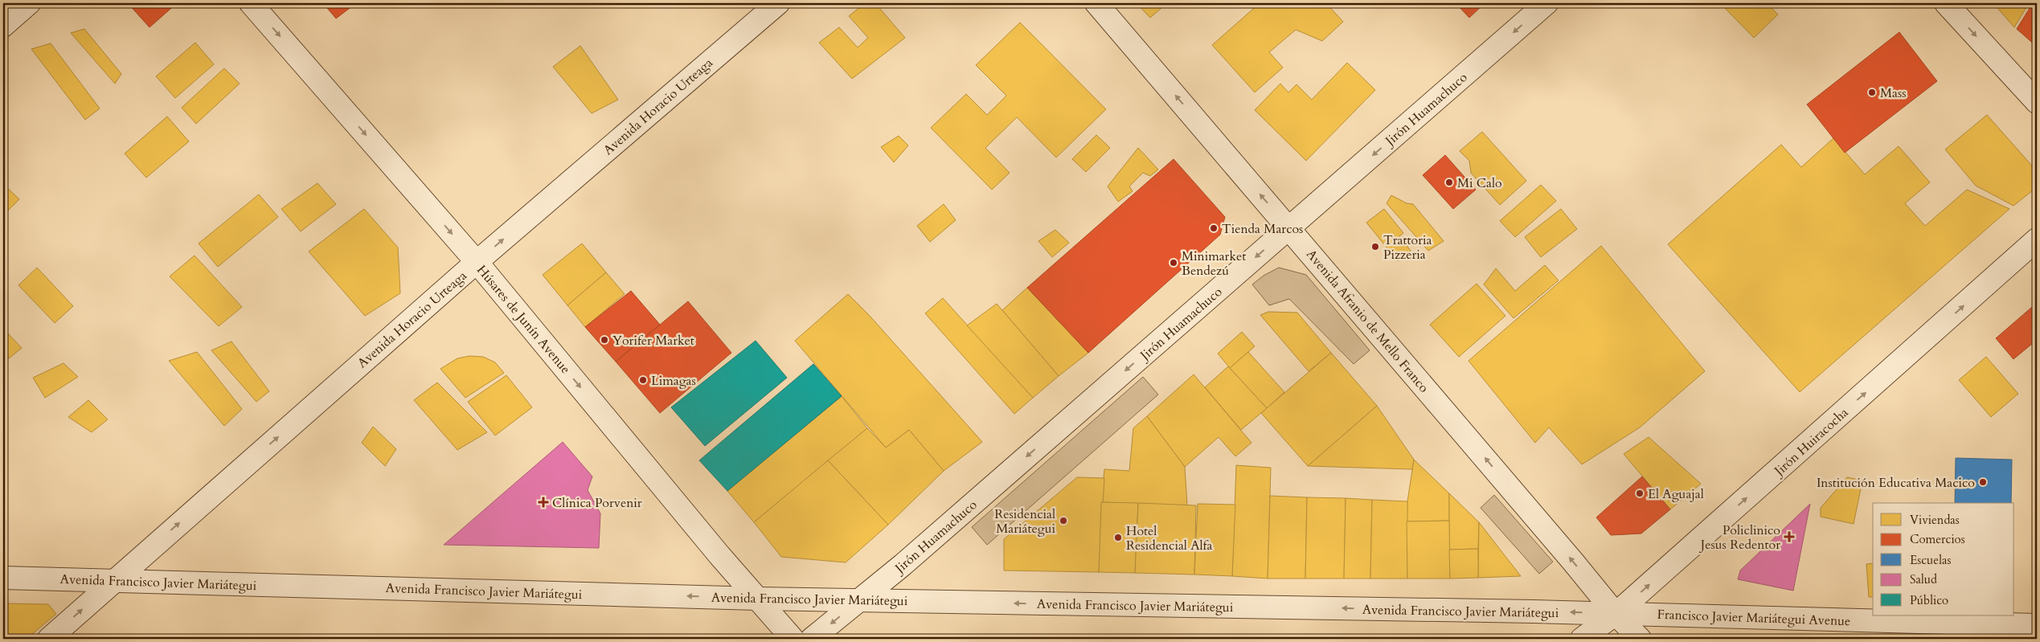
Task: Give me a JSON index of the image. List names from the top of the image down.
{
  "streets": {
    "street": [
      "Avenida Horacio Urteaga",
      "Jirón Huamachuco",
      "Húsares de Junín Avenue",
      "Avenida Afranio de Mello Franco",
      "Jirón Huiracocha",
      "Avenida Francisco Javier Mariátegui",
      "Francisco Javier Mariátegui Avenue"
    ]
  },
  "crossings": [
    ["Avenida Horacio Urteaga", "Húsares de Junín Avenue"],
    ["Avenida Horacio Urteaga", "Avenida Francisco Javier Mariátegui"],
    ["Jirón Huamachuco", "Avenida Afranio de Mello Franco"],
    ["Jirón Huamachuco", "Avenida Francisco Javier Mariátegui"],
    ["Húsares de Junín Avenue", "Avenida Francisco Javier Mariátegui"],
    ["Avenida Afranio de Mello Franco", "Jirón Huiracocha"],
    ["Avenida Afranio de Mello Franco", "Avenida Francisco Javier Mariátegui"],
    ["Avenida Afranio de Mello Franco", "Francisco Javier Mariátegui Avenue"],
    ["Jirón Huiracocha", "Avenida Francisco Javier Mariátegui"],
    ["Jirón Huiracocha", "Francisco Javier Mariátegui Avenue"],
    ["Avenida Francisco Javier Mariátegui", "Francisco Javier Mariátegui Avenue"]
  ],
  "one_way": [
    "Avenida Horacio Urteaga",
    "Jirón Huamachuco",
    "Húsares de Junín Avenue",
    "Avenida Afranio de Mello Franco",
    "Jirón Huiracocha",
    "Avenida Francisco Javier Mariátegui"
  ],
  "places": {
    "other": [
      "Mass",
      "Mi Calo",
      "Tienda Marcos",
      "Trattoria Pizzeria",
      "Minimarket Bendezú",
      "Yorifer Market",
      "Limagas",
      "Institución Educativa Macico",
      "El Aguajal",
      "Residencial Mariátegui",
      "Hotel Residencial Alfa"
    ],
    "health": ["Clínica Porvenir", "Policlinico Jesus Redentor"]
  },
  "legend": [
    "Viviendas",
    "Comercios",
    "Escuelas",
    "Salud",
    "Público"
  ]
}
